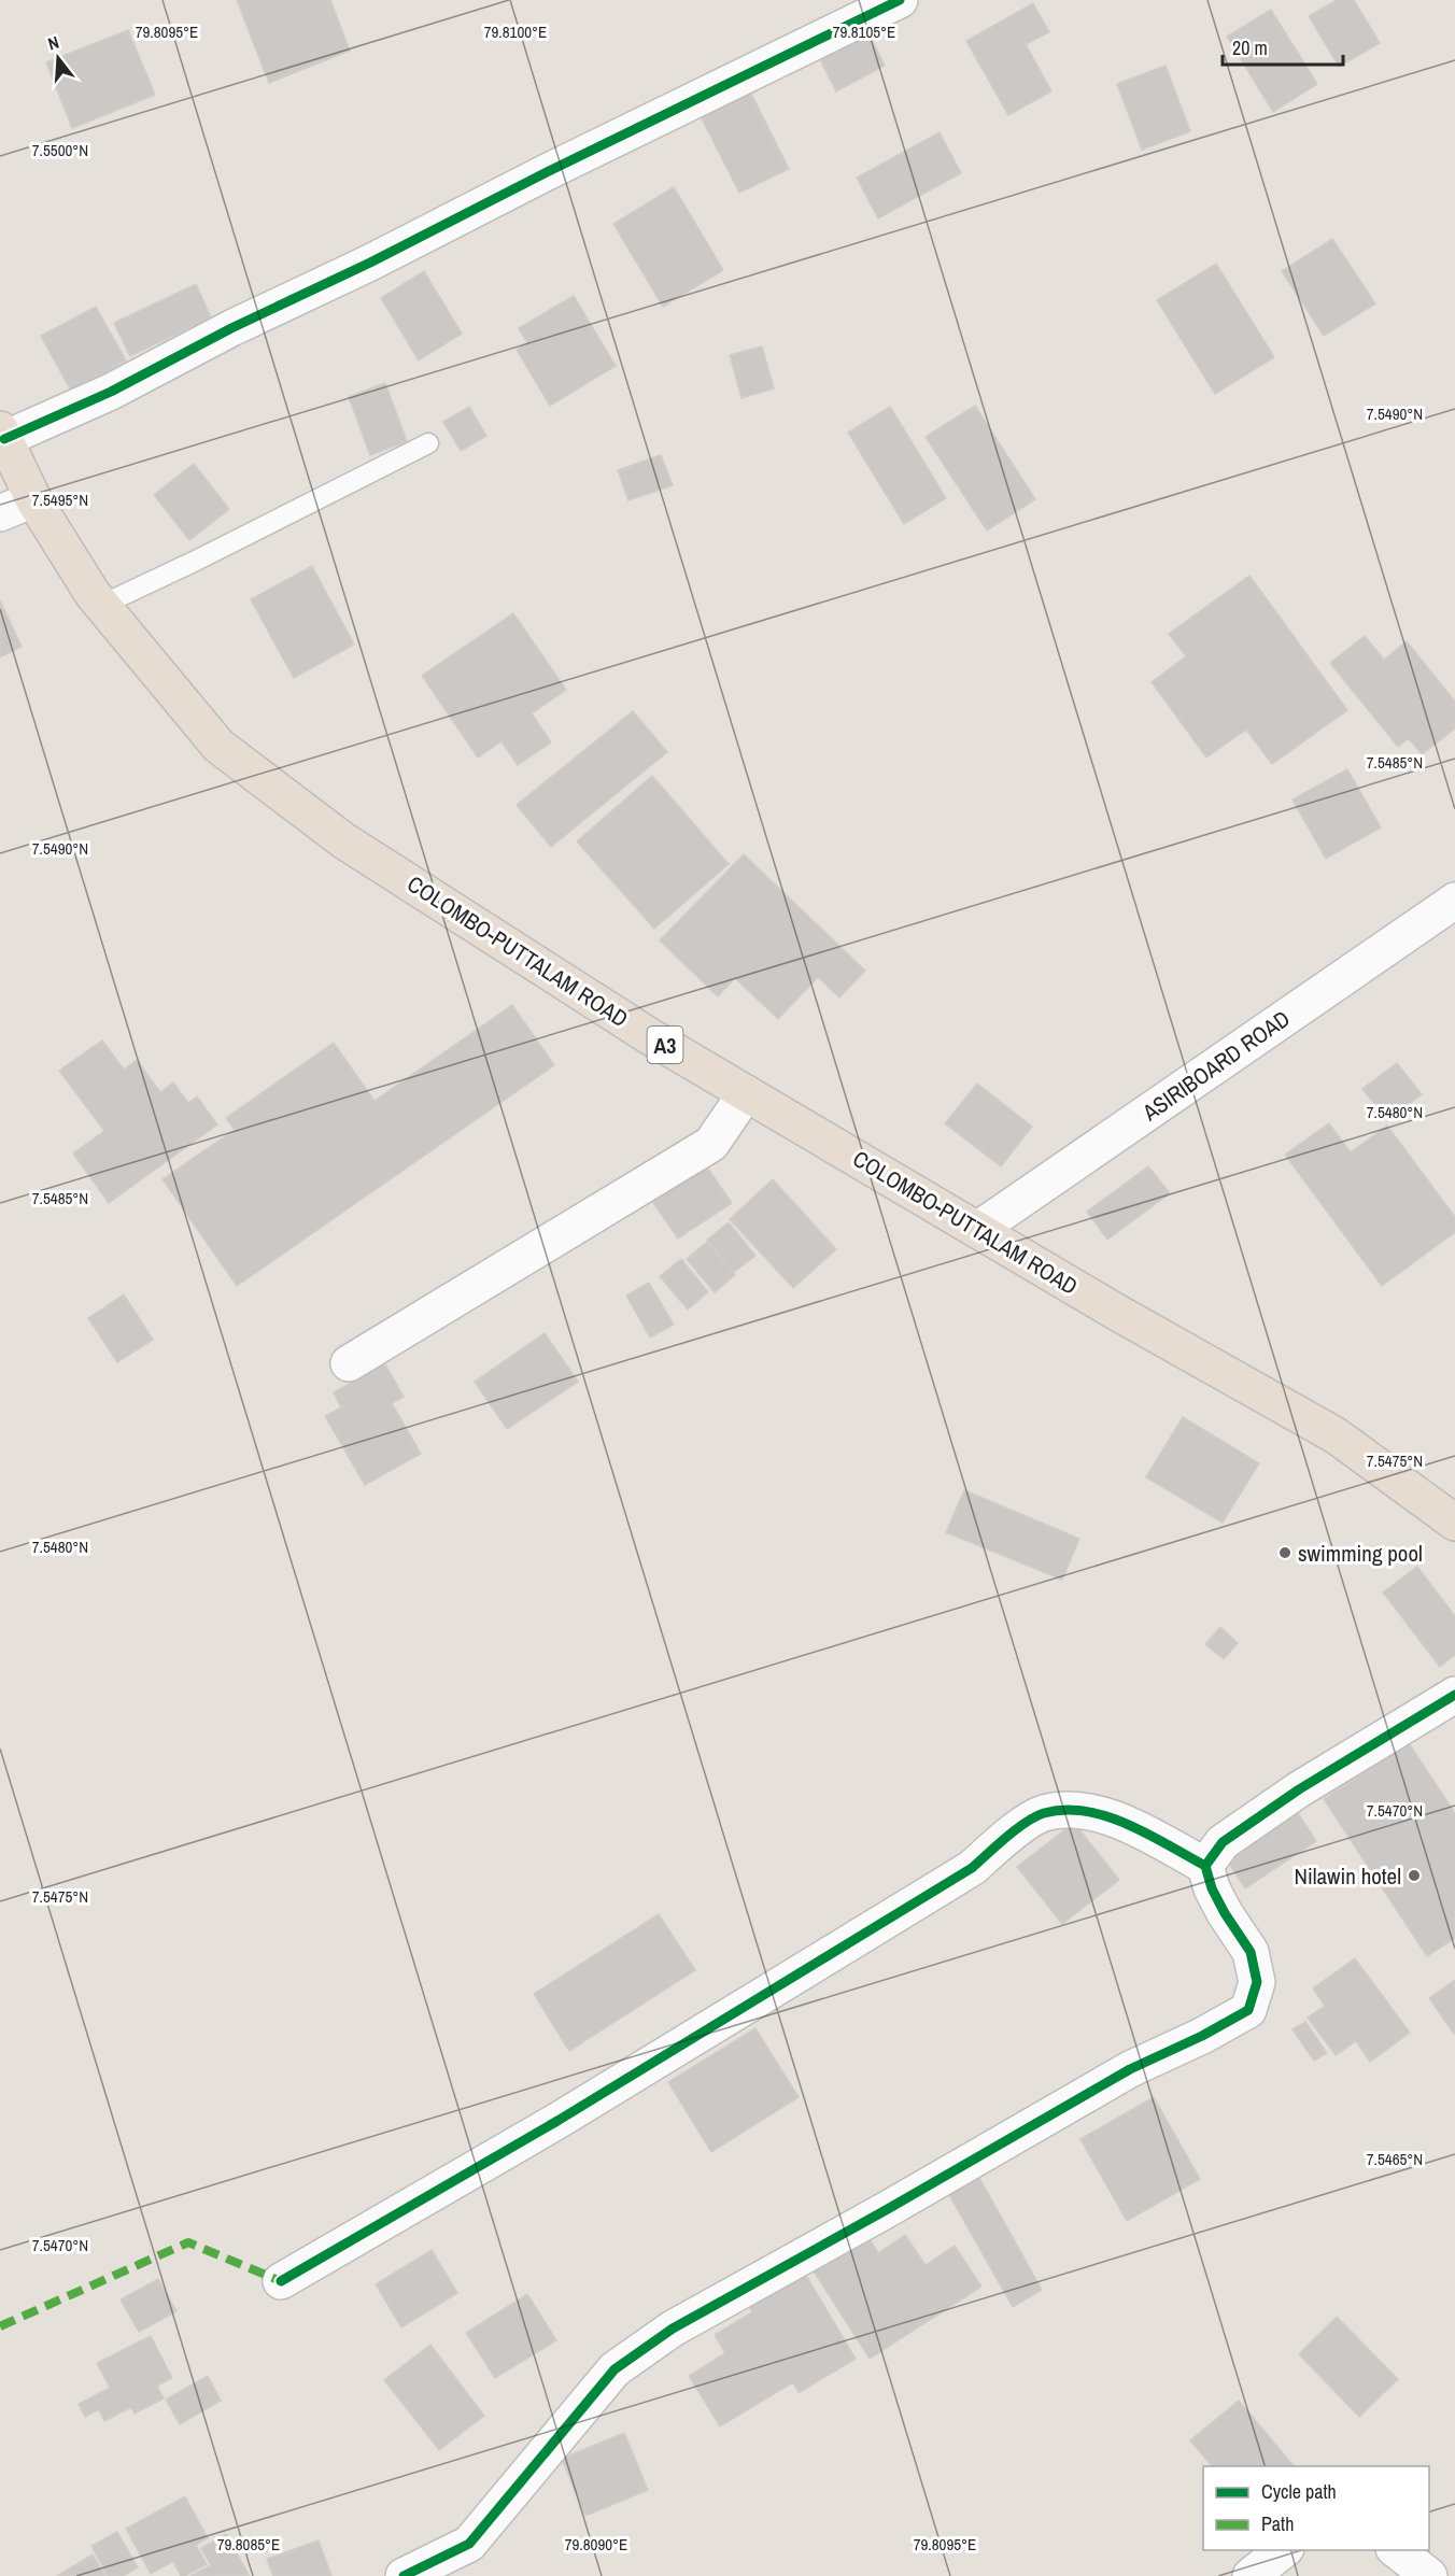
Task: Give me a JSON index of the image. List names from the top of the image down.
{
  "streets": {
    "highway": ["COLOMBO-PUTTALAM ROAD", "A3"],
    "street": ["ASIRIBOARD ROAD"]
  },
  "crossings": [
    ["COLOMBO-PUTTALAM ROAD", "ASIRIBOARD ROAD"]
  ],
  "places": ["swimming pool", "Nilawin hotel"],
  "legend": ["Cycle path", "Path"],
  "scale_bar": "20 m",
  "north": "top",
  "coordinates": [
    "79.8095°E",
    "79.8100°E",
    "79.8105°E",
    "7.5500°N",
    "7.5490°N",
    "7.5495°N",
    "7.5485°N",
    "7.5480°N",
    "7.5475°N",
    "7.5470°N",
    "7.5465°N",
    "79.8085°E",
    "79.8090°E"
  ]
}
